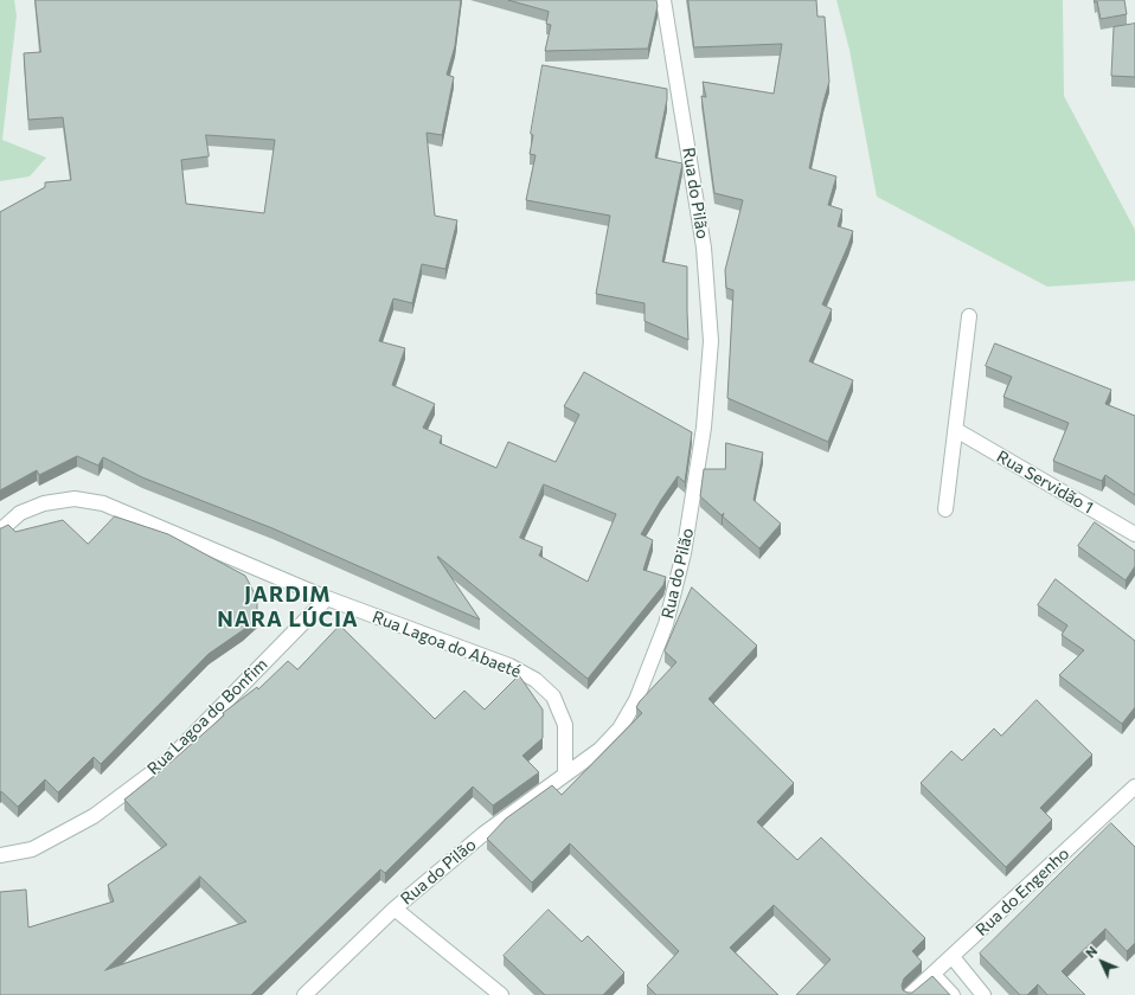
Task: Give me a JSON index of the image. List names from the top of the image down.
{
  "streets": {
    "street": [
      "Rua do Pilão",
      "Rua Servidão 1",
      "Rua Lagoa do Abaeté",
      "Rua Lagoa do Bonfim",
      "Rua do Engenho"
    ]
  },
  "crossings": [
    ["Rua do Pilão", "Rua Lagoa do Abaeté"],
    ["Rua Lagoa do Abaeté", "Rua Lagoa do Bonfim"]
  ],
  "districts": ["JARDIM NARA LÚCIA"],
  "north": "top left"
}
